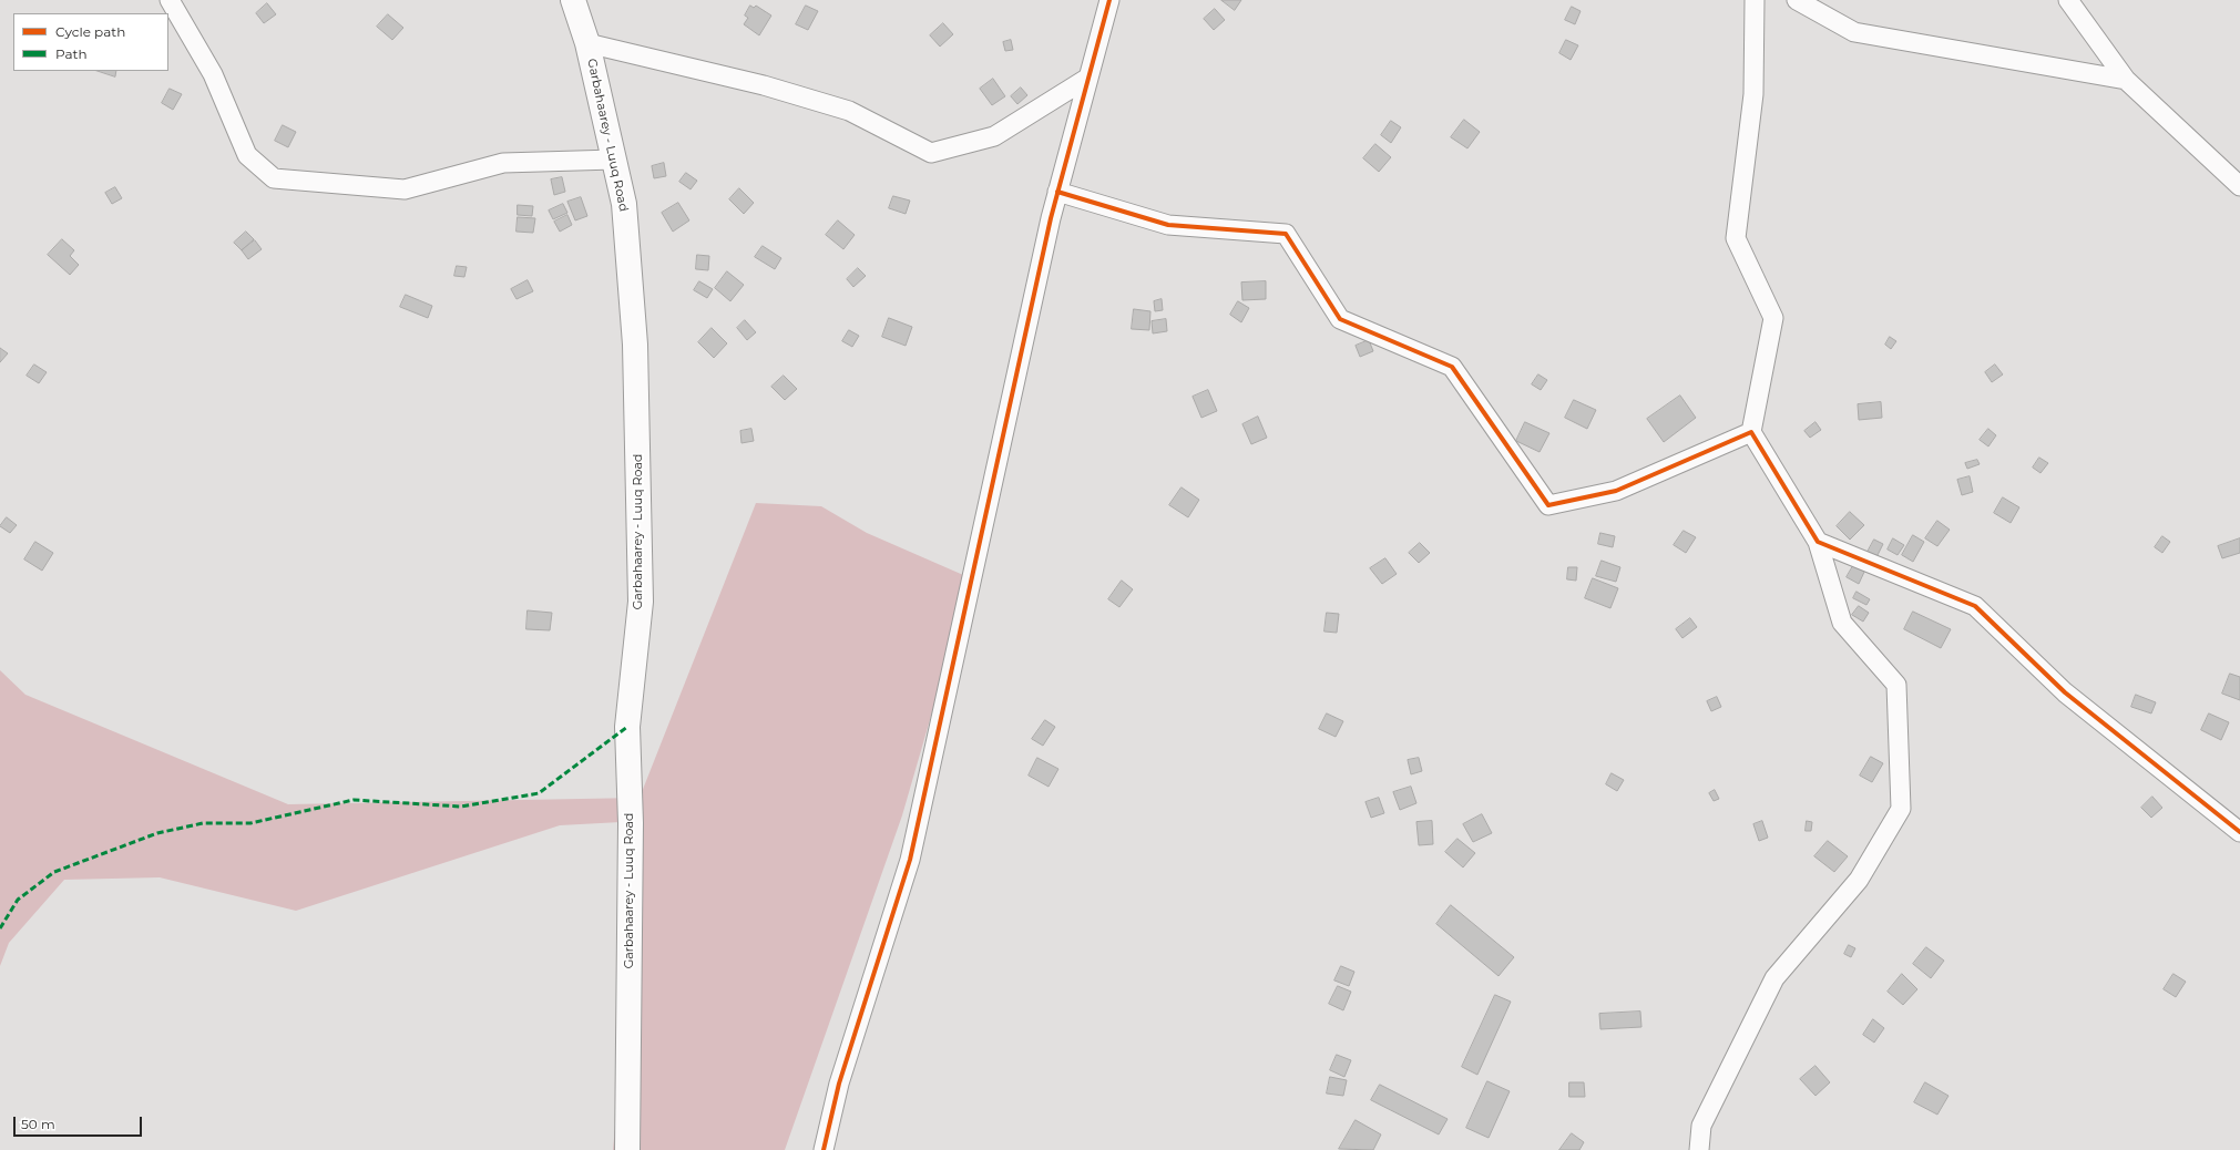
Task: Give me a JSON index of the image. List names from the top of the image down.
{
  "streets": {
    "street": ["Garbahaarey - Luuq Road"]
  },
  "legend": ["Cycle path", "Path"],
  "scale_bar": "50 m"
}
